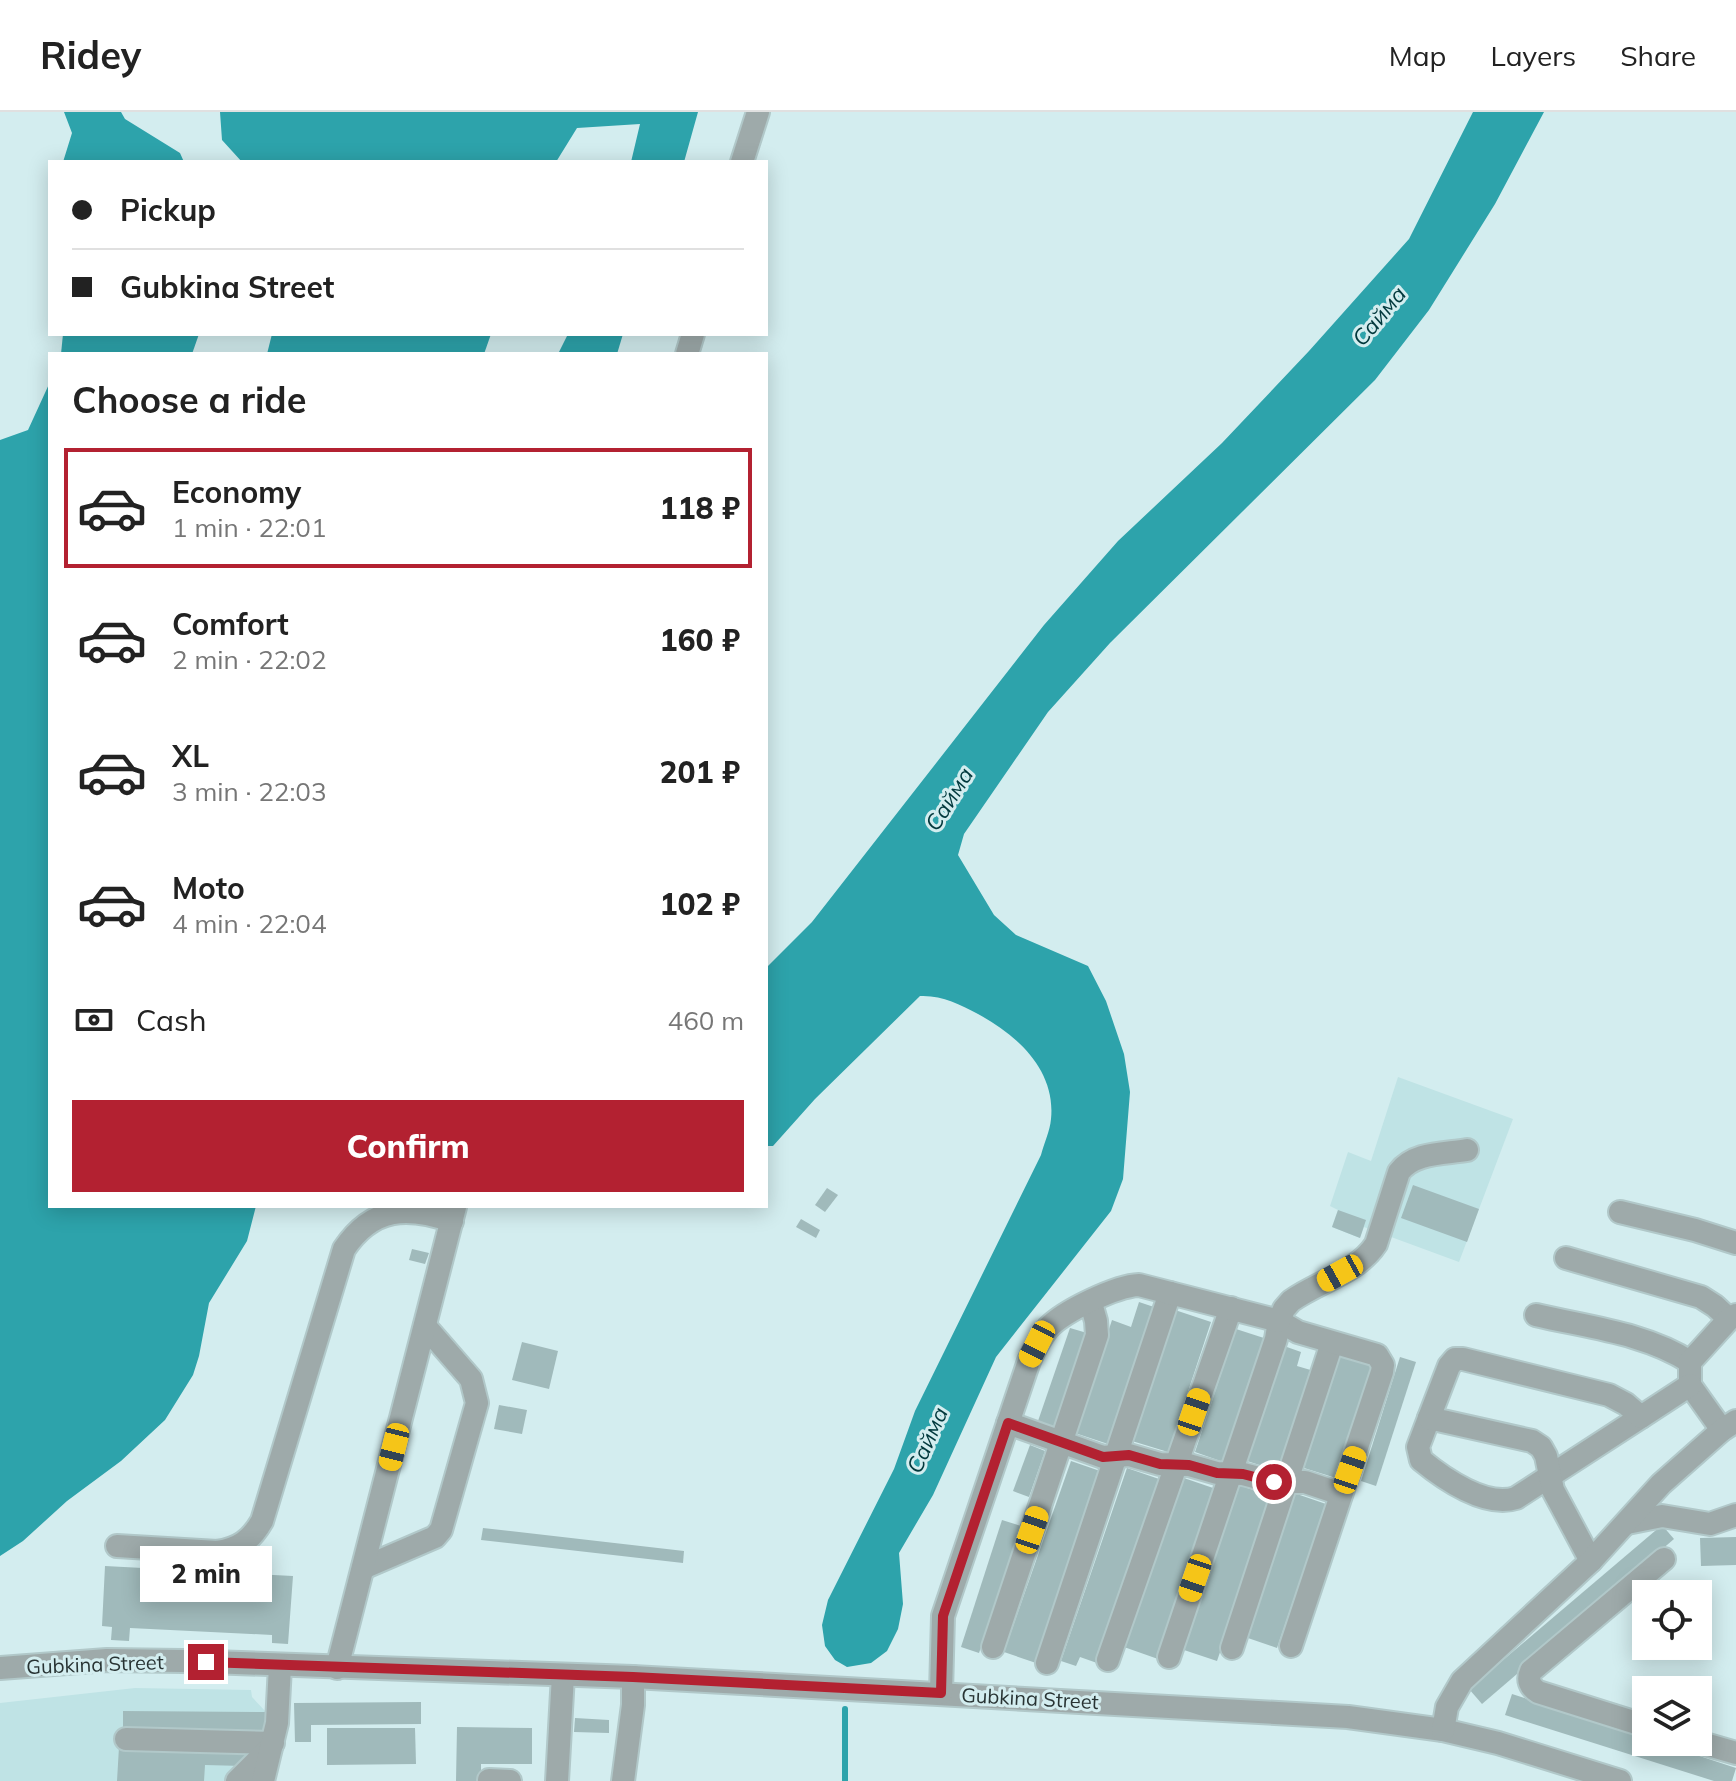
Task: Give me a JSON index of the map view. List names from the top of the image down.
{
  "streets": {
    "street": ["Gubkina Street"]
  },
  "water": ["Сайма"],
  "page": {
    "header": "Ridey",
    "nav": ["Map", "Layers", "Share"],
    "banner": ["Pickup", "Gubkina Street"],
    "heading": "Choose a ride",
    "list": [
      {
        "name": "Economy",
        "note": "1 min · 22:01",
        "value": "118 ₽"
      },
      {
        "name": "Comfort",
        "note": "2 min · 22:02",
        "value": "160 ₽"
      },
      {
        "name": "XL",
        "note": "3 min · 22:03",
        "value": "201 ₽"
      },
      {
        "name": "Moto",
        "note": "4 min · 22:04",
        "value": "102 ₽"
      }
    ],
    "pay": ["Cash", "460 m"],
    "buttons": "Confirm",
    "bubble": "2 min"
  }
}
